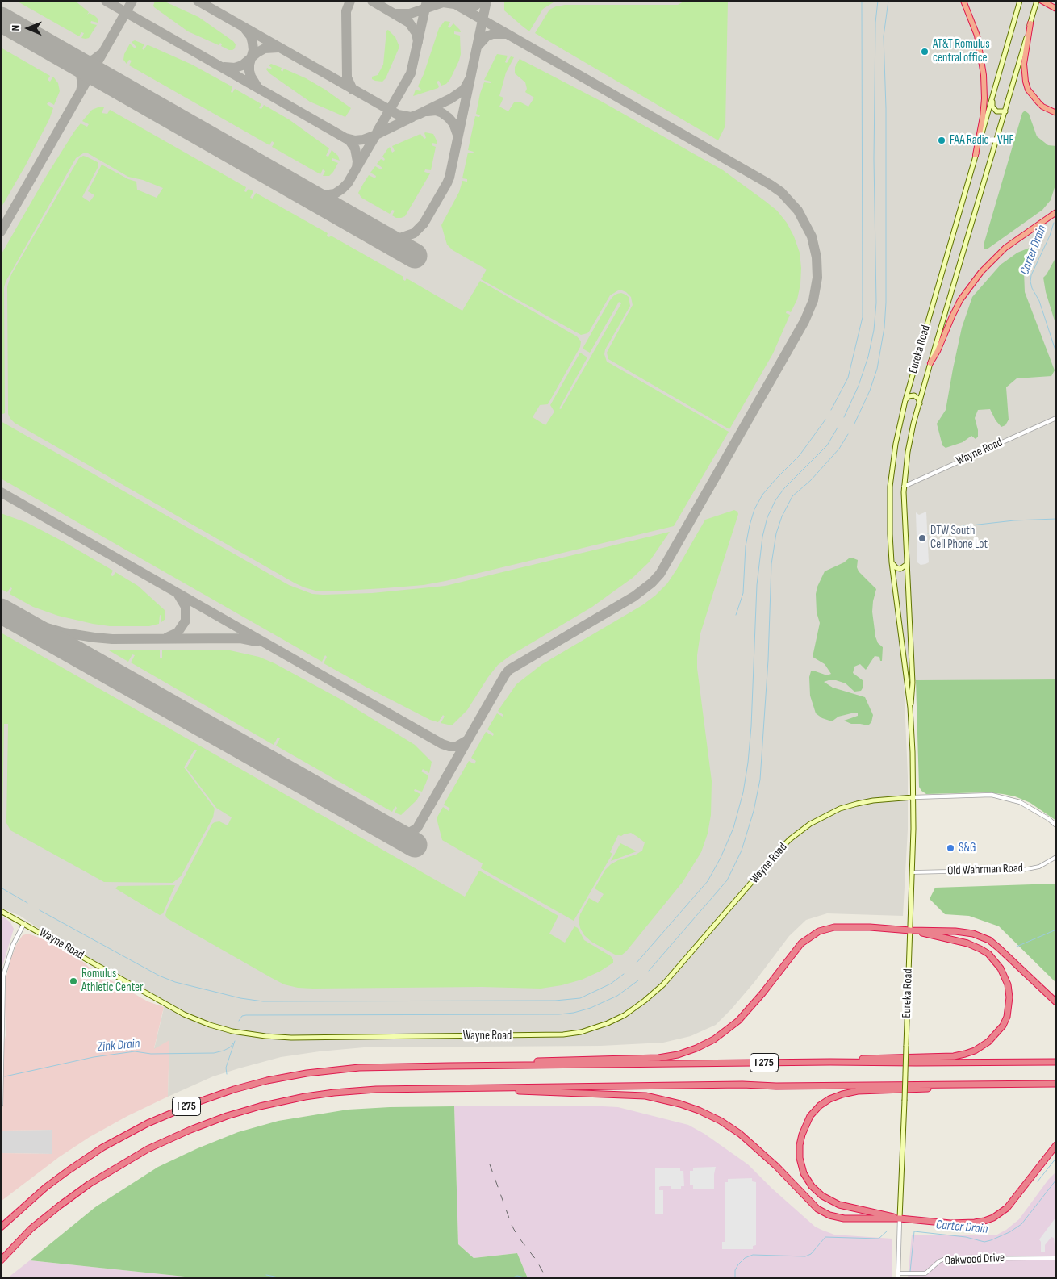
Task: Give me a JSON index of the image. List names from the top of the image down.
{
  "streets": {
    "highway": ["I 275"],
    "main road": ["Eureka Road", "Wayne Road"],
    "street": ["Old Wahrman Road", "Oakwood Drive"]
  },
  "crossings": [
    ["Eureka Road", "Wayne Road"],
    ["Eureka Road", "Old Wahrman Road"],
    ["Eureka Road", "Oakwood Drive"]
  ],
  "water": ["Carter Drain", "Zink Drain"],
  "places": [
    "AT&T Romulus central office",
    "FAA Radio - VHF",
    "DTW South Cell Phone Lot",
    "S&G",
    "Romulus Athletic Center"
  ],
  "north": "left"
}
